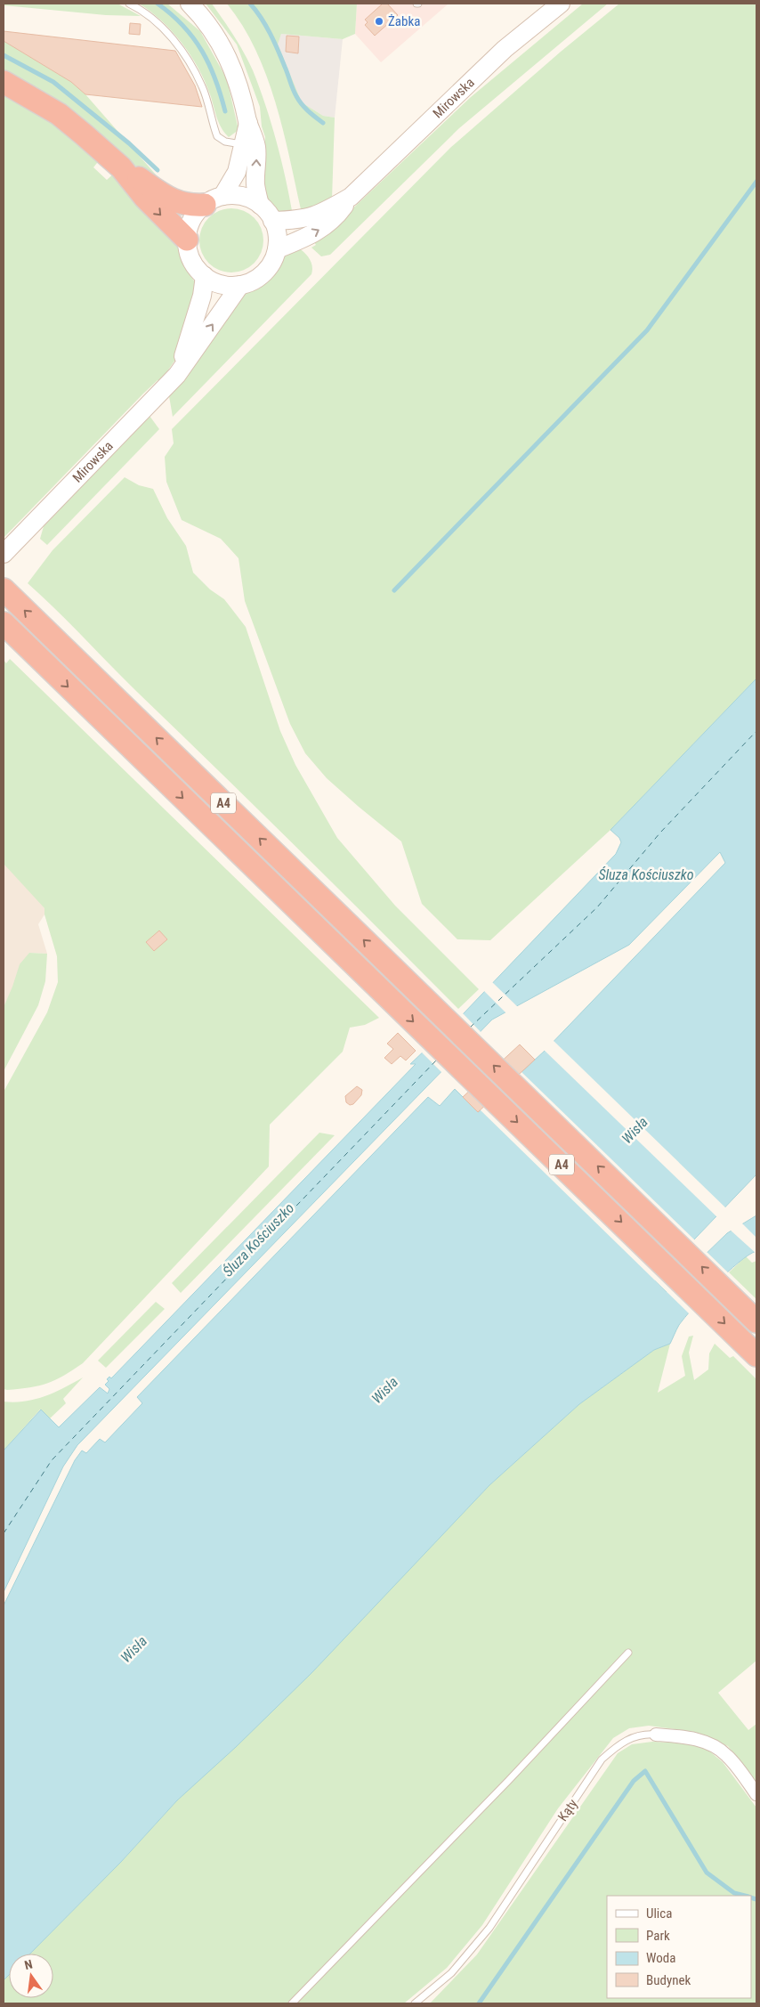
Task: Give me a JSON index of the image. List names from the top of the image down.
{
  "streets": {
    "highway": ["A4"],
    "main road": ["Mirowska"],
    "street": ["Kąty"]
  },
  "water": ["Śluza Kościuszko", "Wisła"],
  "places": ["Żabka"],
  "legend": [
    "Ulica",
    "Park",
    "Woda",
    "Budynek"
  ],
  "north": "top"
}
